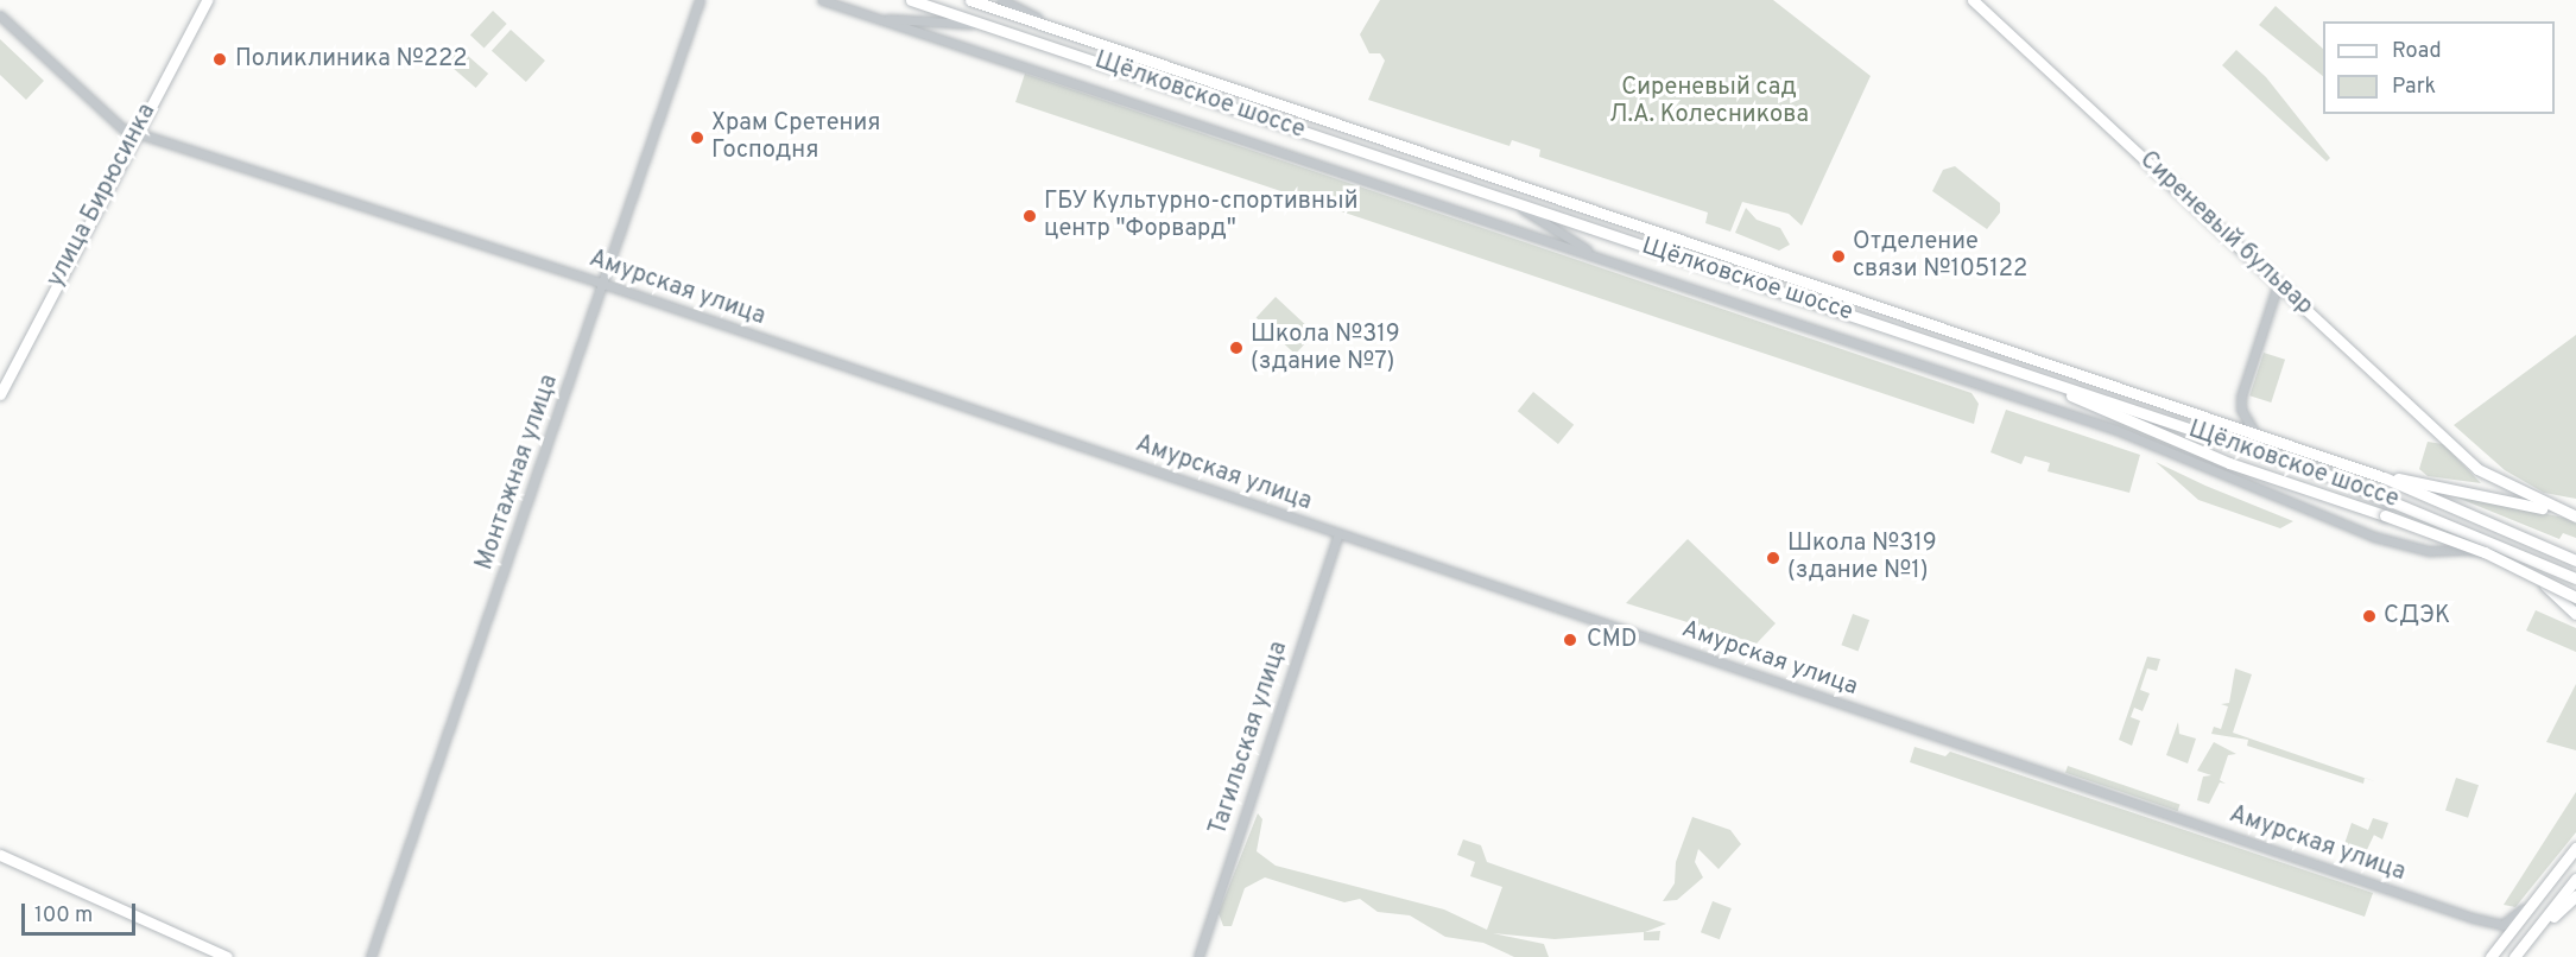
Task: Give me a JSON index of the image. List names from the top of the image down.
{
  "streets": {
    "main road": ["Щёлковское шоссе", "улица Бирюсинка", "Сиреневый бульвар"],
    "street": ["Амурская улица", "Монтажная улица", "Тагильская улица"]
  },
  "crossings": [
    ["улица Бирюсинка", "Амурская улица"],
    ["Амурская улица", "Монтажная улица"],
    ["Амурская улица", "Тагильская улица"]
  ],
  "parks": ["Сиреневый сад Л.А. Колесникова"],
  "places": [
    "Поликлиника №222",
    "Храм Сретения Господня",
    "ГБУ Культурно-спортивный центр \"Форвард\"",
    "Отделение связи №105122",
    "Школа №319 (здание №7)",
    "Школа №319 (здание №1)",
    "СДЭК",
    "CMD"
  ],
  "legend": ["Road", "Park"],
  "scale_bar": "100 m"
}
